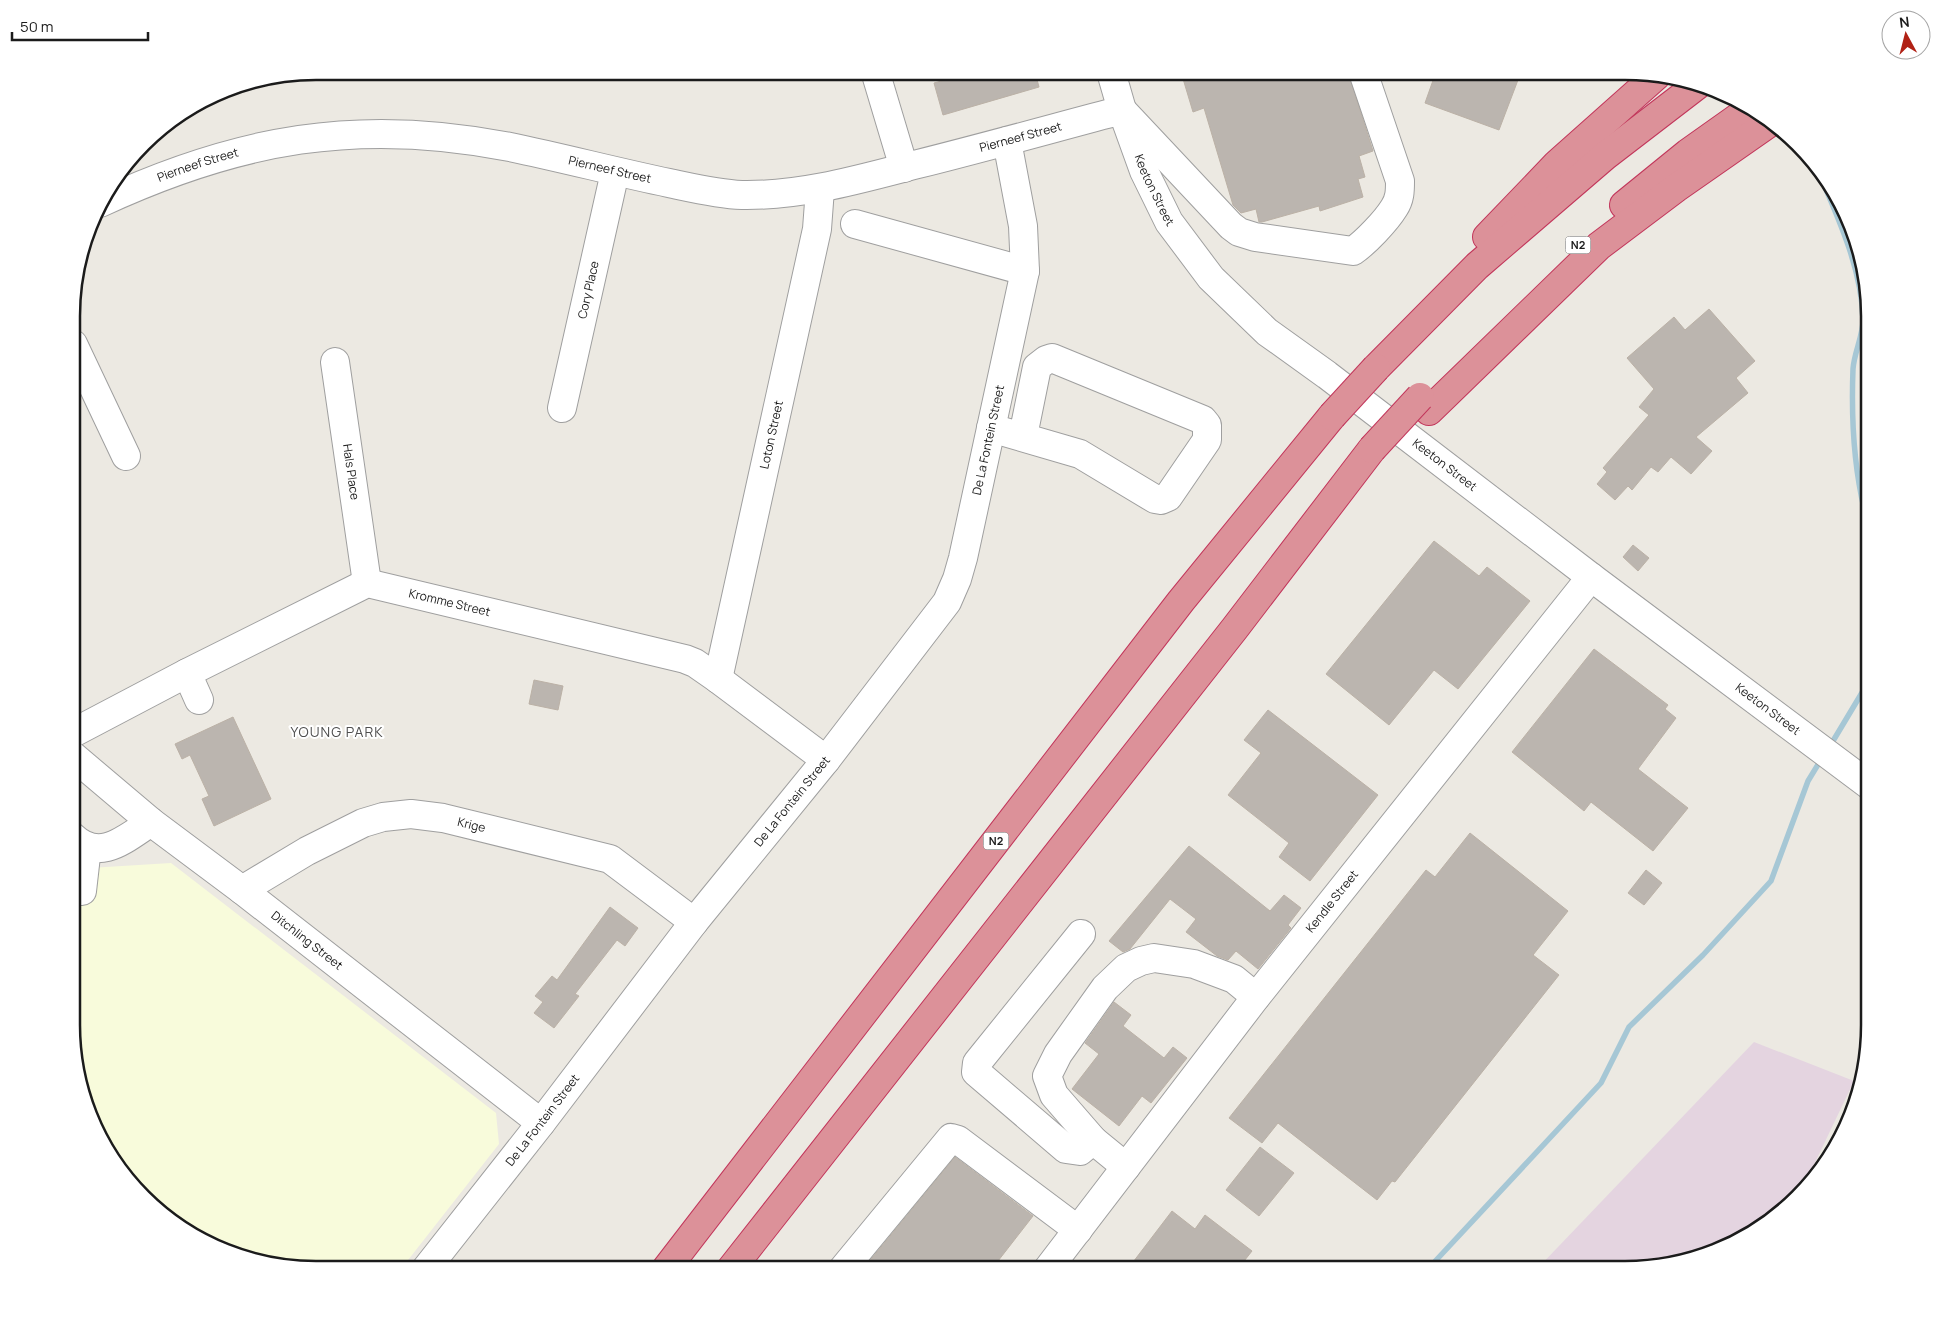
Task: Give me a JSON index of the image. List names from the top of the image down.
{
  "streets": {
    "highway": ["N2"],
    "street": [
      "Pierneef Street",
      "Keeton Street",
      "Cory Place",
      "Loton Street",
      "De La Fontein Street",
      "Hals Place",
      "Kromme Street",
      "Krige",
      "Kendle Street",
      "Ditchling Street"
    ]
  },
  "crossings": [
    ["Pierneef Street", "Keeton Street"],
    ["Pierneef Street", "Cory Place"],
    ["Pierneef Street", "Loton Street"],
    ["Pierneef Street", "De La Fontein Street"],
    ["Keeton Street", "Kendle Street"],
    ["Loton Street", "Kromme Street"],
    ["De La Fontein Street", "Kromme Street"],
    ["De La Fontein Street", "Krige"],
    ["De La Fontein Street", "Ditchling Street"],
    ["Hals Place", "Kromme Street"],
    ["Krige", "Ditchling Street"]
  ],
  "districts": ["YOUNG PARK"],
  "scale_bar": "50 m",
  "north": "top"
}
